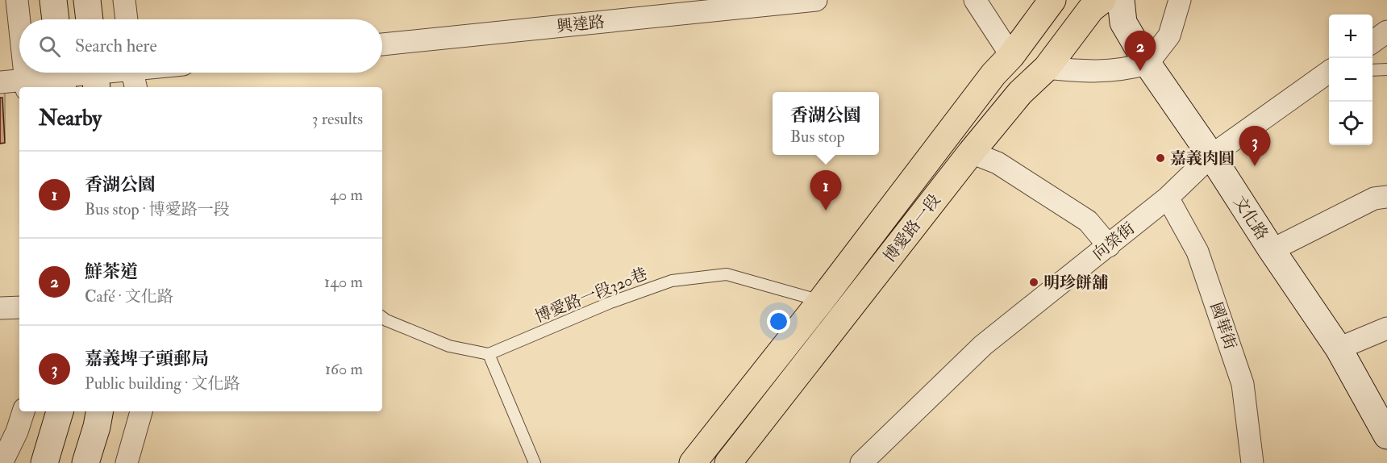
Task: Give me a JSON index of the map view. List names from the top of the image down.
{
  "streets": {
    "main road": ["博愛路一段"],
    "street": [
      "興達路",
      "文化路",
      "向榮街",
      "國華街"
    ],
    "lane": ["博愛路一段320巷"]
  },
  "crossings": [
    ["文化路", "向榮街"],
    ["博愛路一段", "博愛路一段320巷"],
    ["向榮街", "國華街"]
  ],
  "places": ["嘉義肉圓", "明珍餅舖"],
  "page": {
    "map_buttons": ["+", "−"],
    "search": "Search here",
    "pins": ["2", "3", "1"],
    "heading": ["Nearby", "3 results"],
    "popup": ["香湖公園", "Bus stop"],
    "list": [
      {
        "mark": "1",
        "name": "香湖公園",
        "note": "Bus stop · 博愛路一段",
        "value": "40 m"
      },
      {
        "mark": "2",
        "name": "鮮茶道",
        "note": "Café · 文化路",
        "value": "140 m"
      },
      {
        "mark": "3",
        "name": "嘉義埤子頭郵局",
        "note": "Public building · 文化路",
        "value": "160 m"
      }
    ]
  }
}
